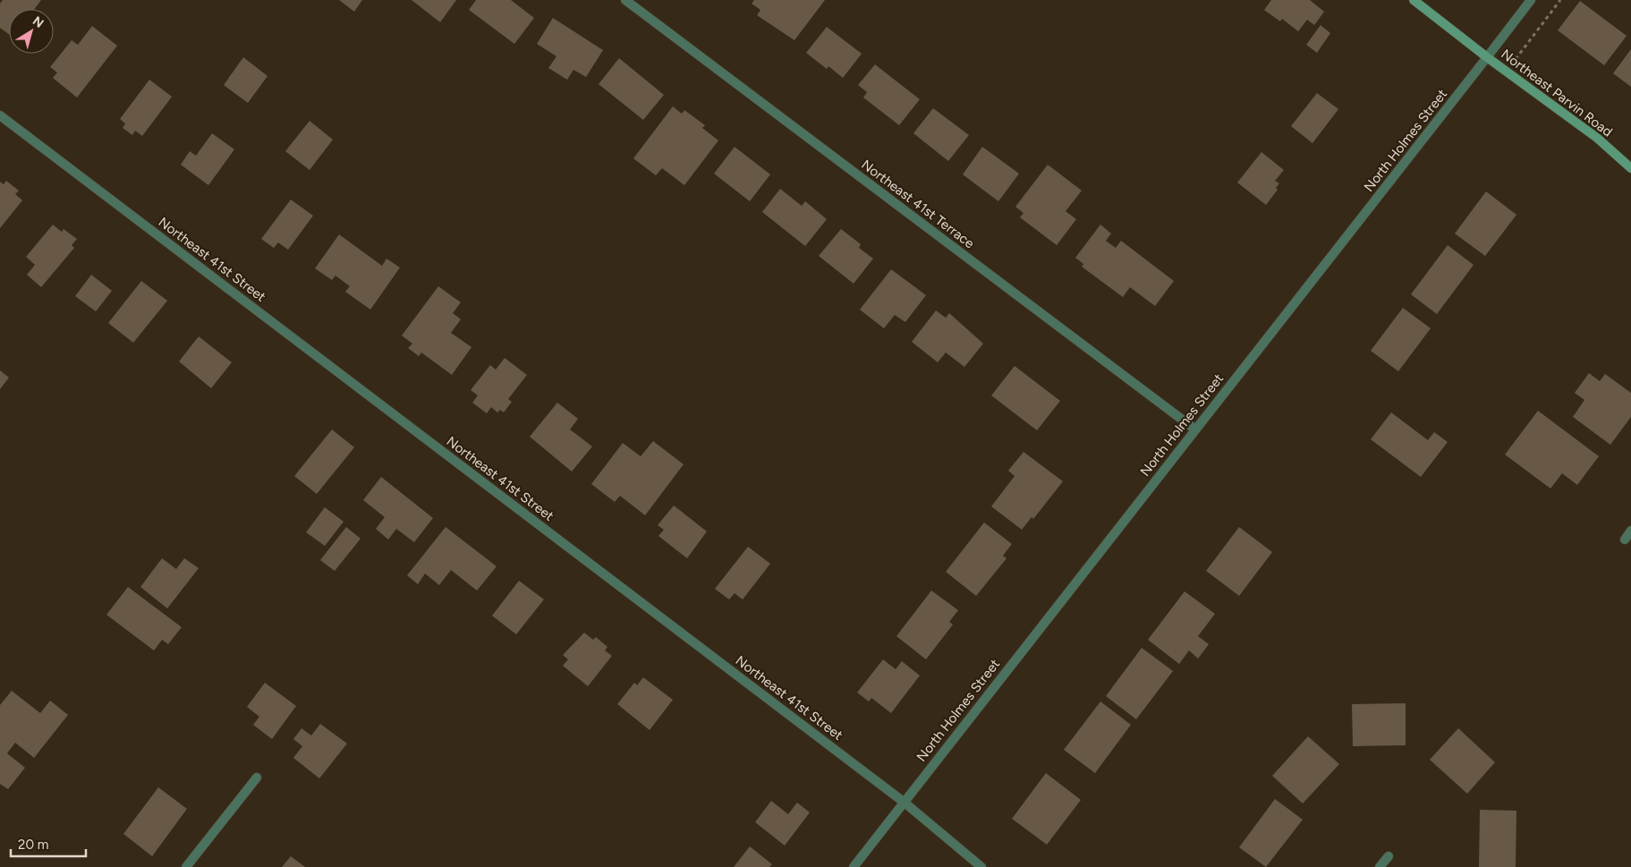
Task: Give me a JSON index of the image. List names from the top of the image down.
{
  "streets": {
    "main road": ["Northeast Parvin Road"],
    "street": ["North Holmes Street", "Northeast 41st Terrace", "Northeast 41st Street"]
  },
  "crossings": [
    ["Northeast Parvin Road", "North Holmes Street"],
    ["North Holmes Street", "Northeast 41st Terrace"],
    ["North Holmes Street", "Northeast 41st Street"]
  ],
  "scale_bar": "20 m",
  "north": "top right"
}
